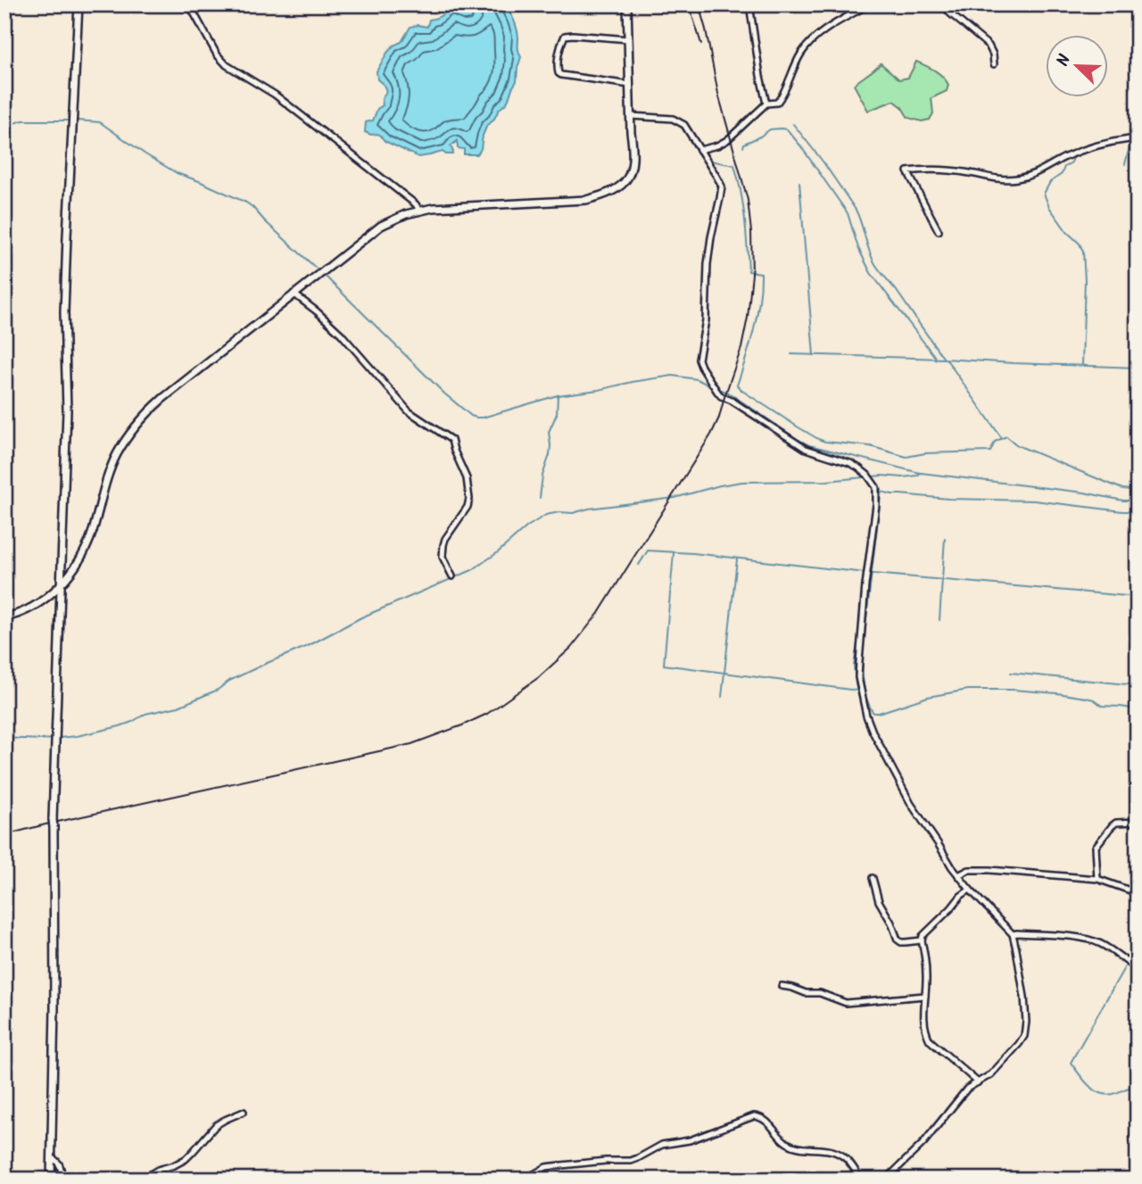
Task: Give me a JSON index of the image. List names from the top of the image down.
{
  "north": "top left"
}
